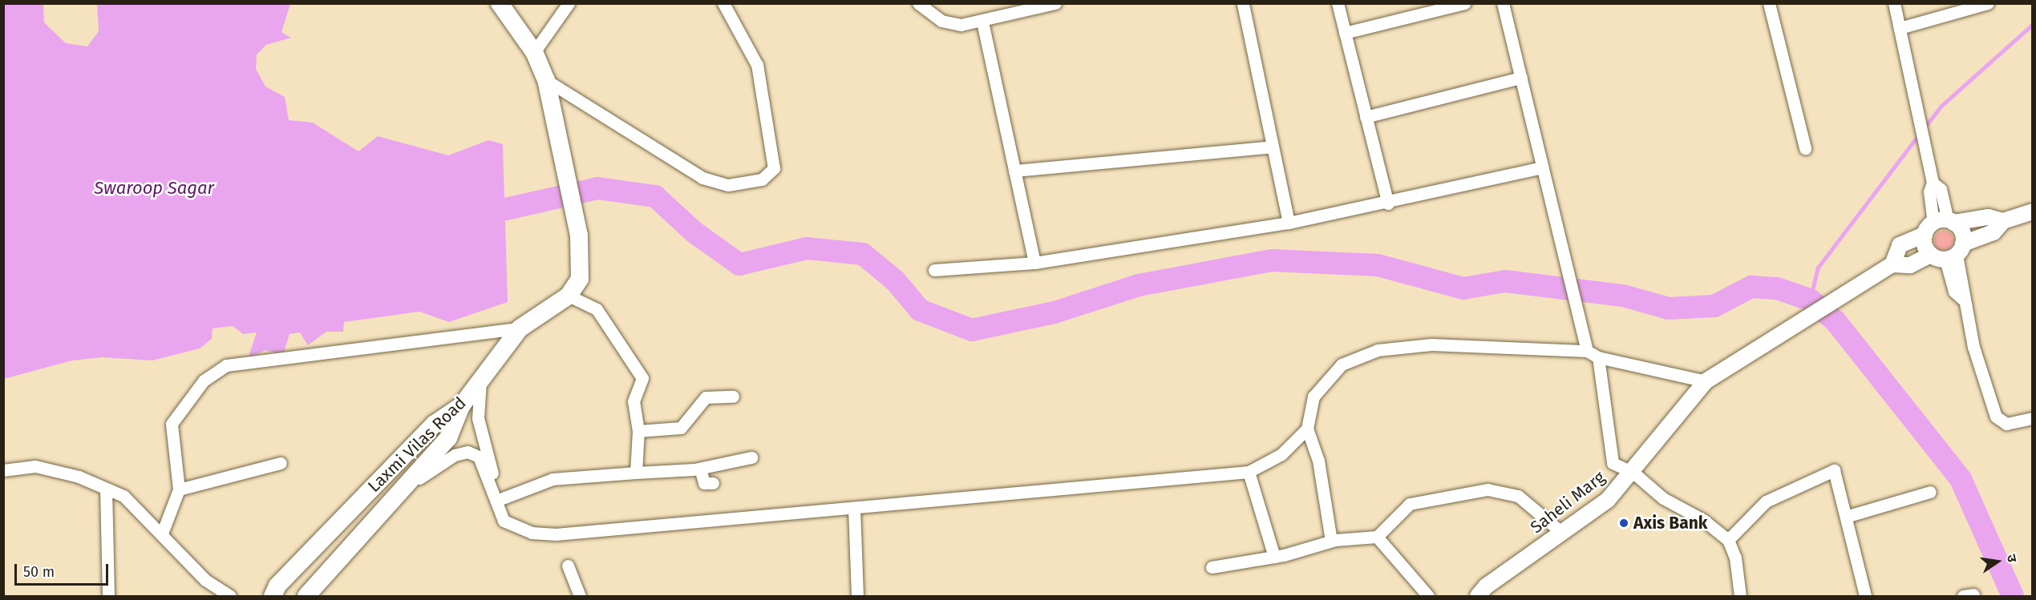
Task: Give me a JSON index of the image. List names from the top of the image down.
{
  "streets": {
    "highway": ["Laxmi Vilas Road"],
    "main road": ["Saheli Marg"]
  },
  "water": ["Swaroop Sagar"],
  "places": ["Axis Bank"],
  "scale_bar": "50 m",
  "north": "right"
}
